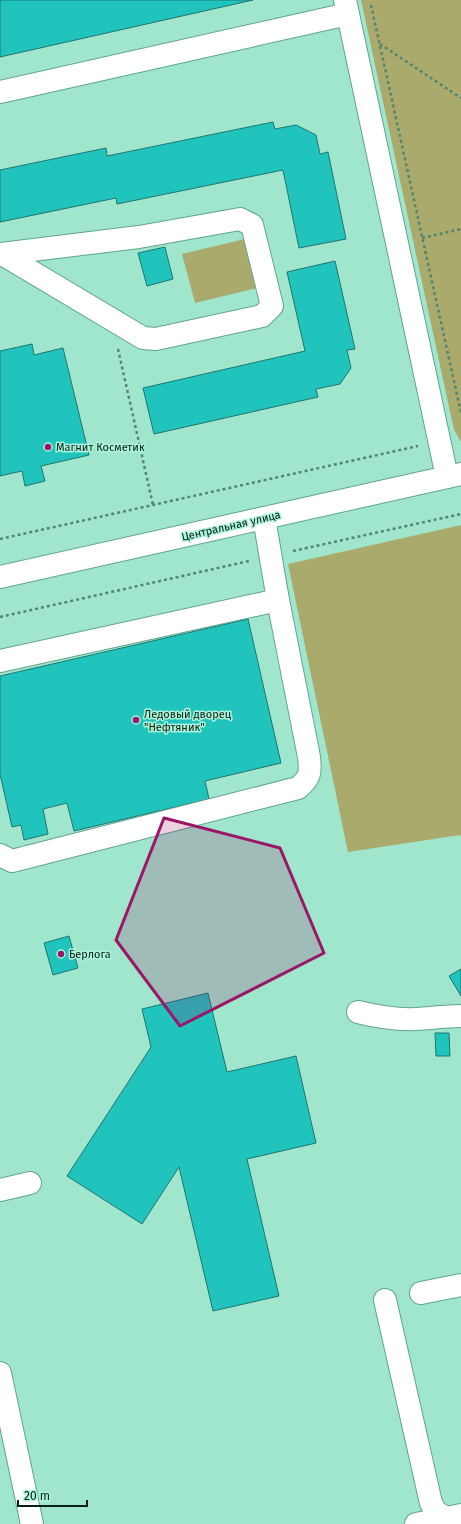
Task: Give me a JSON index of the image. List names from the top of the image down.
{
  "streets": {
    "street": ["Центральная улица"]
  },
  "places": ["Магнит Косметик", "Ледовый дворец \"Нефтяник\"", "Берлога"],
  "scale_bar": "20 m"
}
